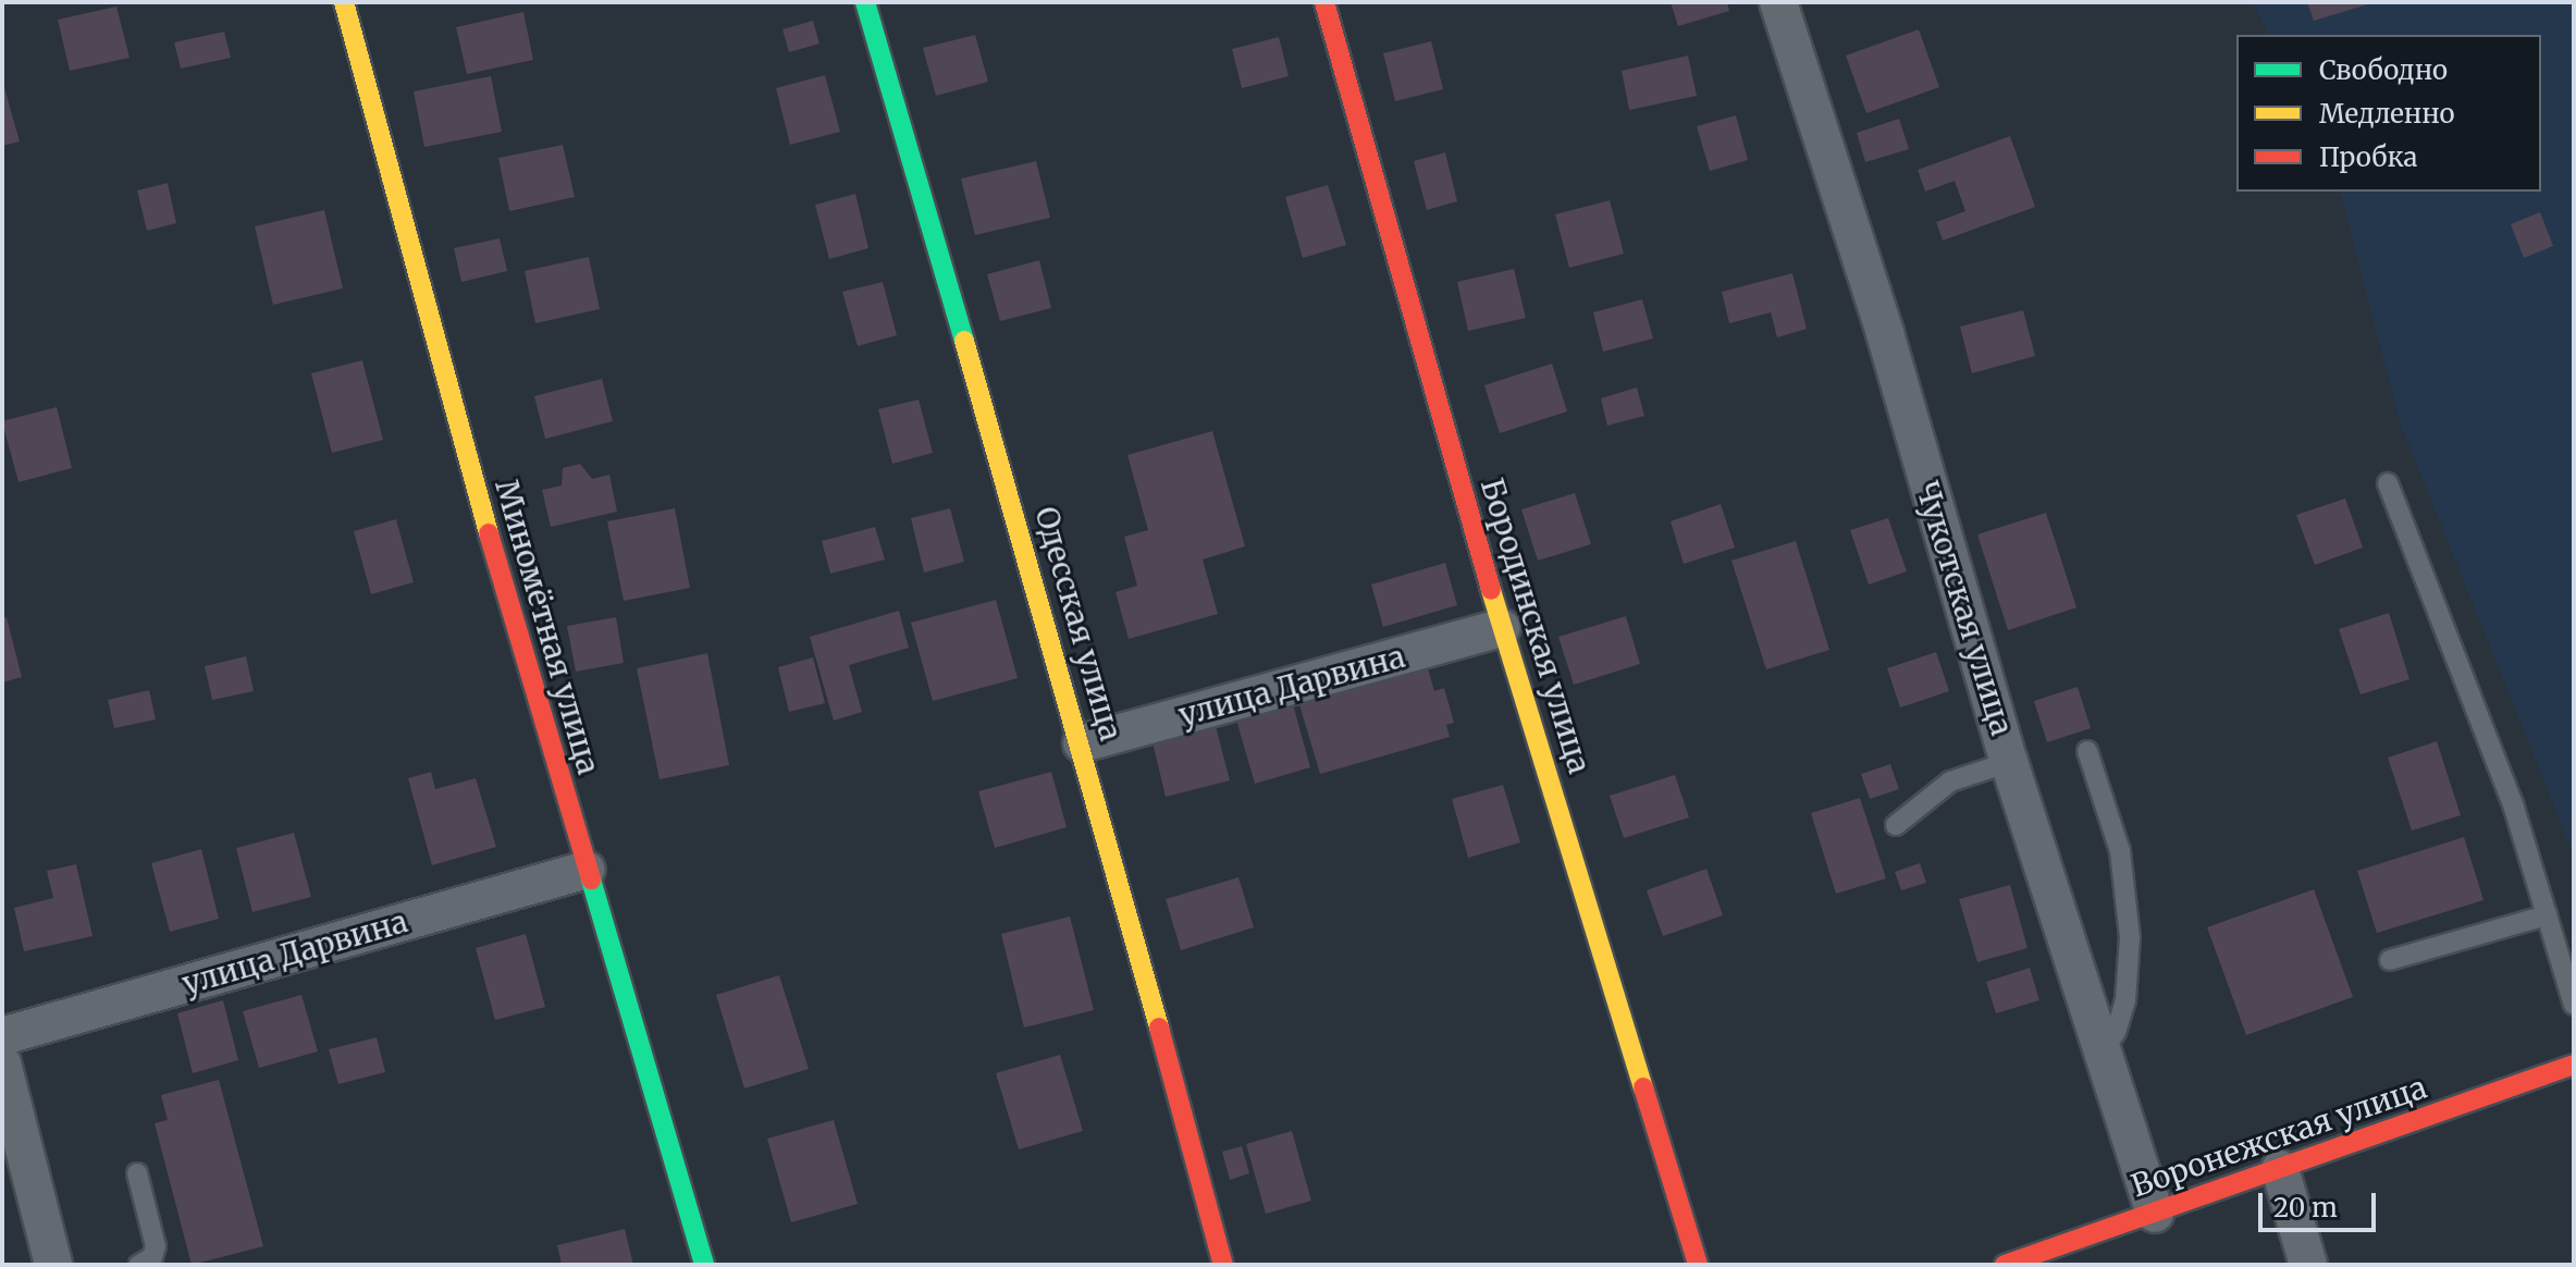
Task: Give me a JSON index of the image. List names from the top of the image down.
{
  "streets": {
    "main road": [
      "Одесская улица",
      "Бородинская улица",
      "Миномётная улица",
      "Воронежская улица"
    ],
    "street": ["Чукотская улица", "улица Дарвина"]
  },
  "crossings": [
    ["Чукотская улица", "Воронежская улица"],
    ["Одесская улица", "улица Дарвина"],
    ["Бородинская улица", "улица Дарвина"],
    ["Миномётная улица", "улица Дарвина"]
  ],
  "legend": ["Свободно", "Медленно", "Пробка"],
  "scale_bar": "20 m"
}
